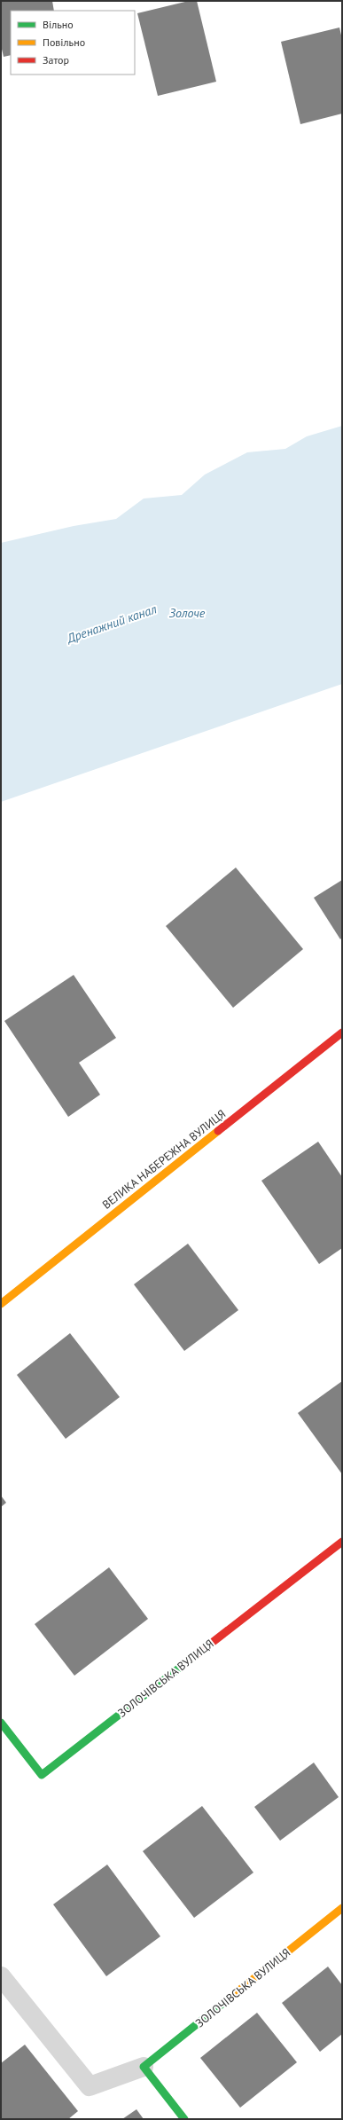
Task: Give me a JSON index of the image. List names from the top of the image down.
{
  "streets": {
    "street": ["ВЕЛИКА НАБЕРЕЖНА ВУЛИЦЯ", "ЗОЛОЧІВСЬКА ВУЛИЦЯ"]
  },
  "water": ["Золоче", "Дренажний канал"],
  "legend": ["Вільно", "Повільно", "Затор"]
}
